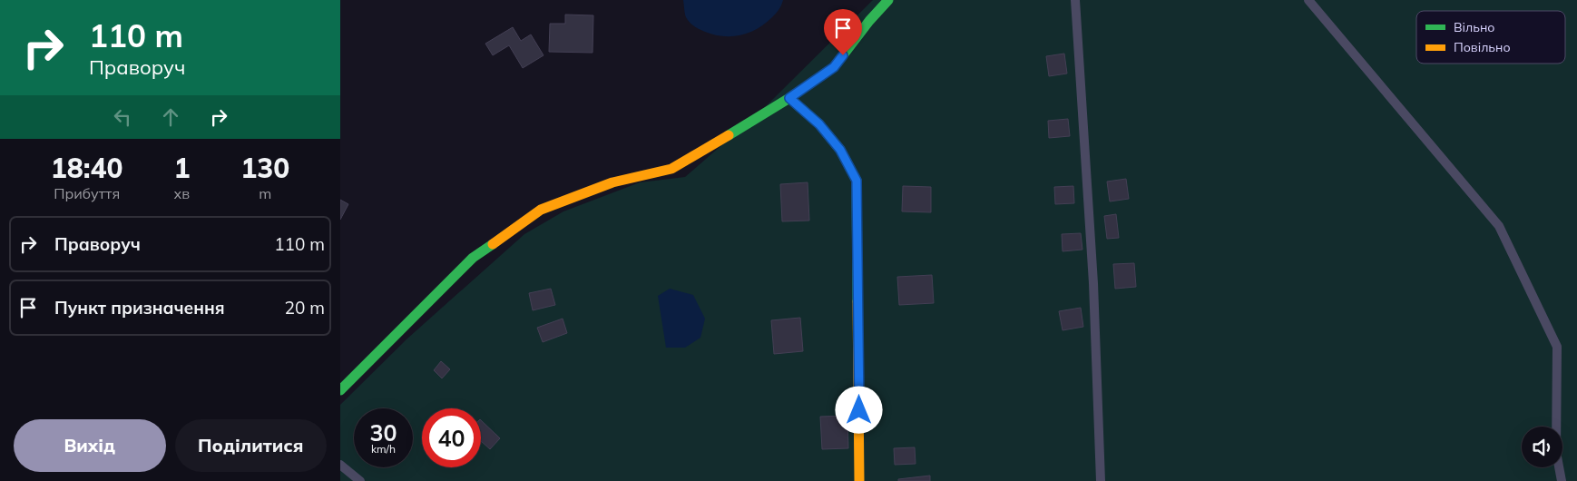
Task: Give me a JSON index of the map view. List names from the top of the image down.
{
  "legend": ["Вільно", "Повільно"],
  "page": {
    "turn": ["110 m", "Праворуч"],
    "eta": [
      "18:40",
      "Прибуття",
      "1",
      "хв",
      "130",
      "m"
    ],
    "list": [
      {
        "name": "Праворуч",
        "value": "110 m"
      },
      {
        "name": "Пункт призначення",
        "value": "20 m"
      }
    ],
    "speed": "30 km/h",
    "limit": "40",
    "buttons": ["Вихід", "Поділитися"]
  }
}
